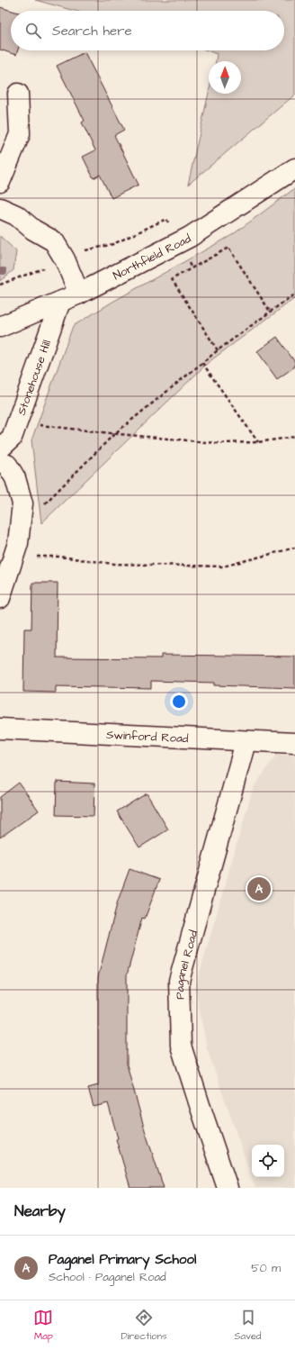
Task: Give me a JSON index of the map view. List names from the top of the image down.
{
  "streets": {
    "street": [
      "Northfield Road",
      "Stonehouse Hill",
      "Swinford Road",
      "Paganel Road"
    ]
  },
  "crossings": [
    ["Northfield Road", "Stonehouse Hill"],
    ["Swinford Road", "Paganel Road"]
  ],
  "north": "top",
  "page": {
    "search": "Search here",
    "pins": "A",
    "heading": "Nearby",
    "list": [
      {
        "mark": "A",
        "name": "Paganel Primary School",
        "note": "School · Paganel Road",
        "value": "50 m"
      }
    ],
    "nav": ["Map", "Directions", "Saved"]
  }
}
